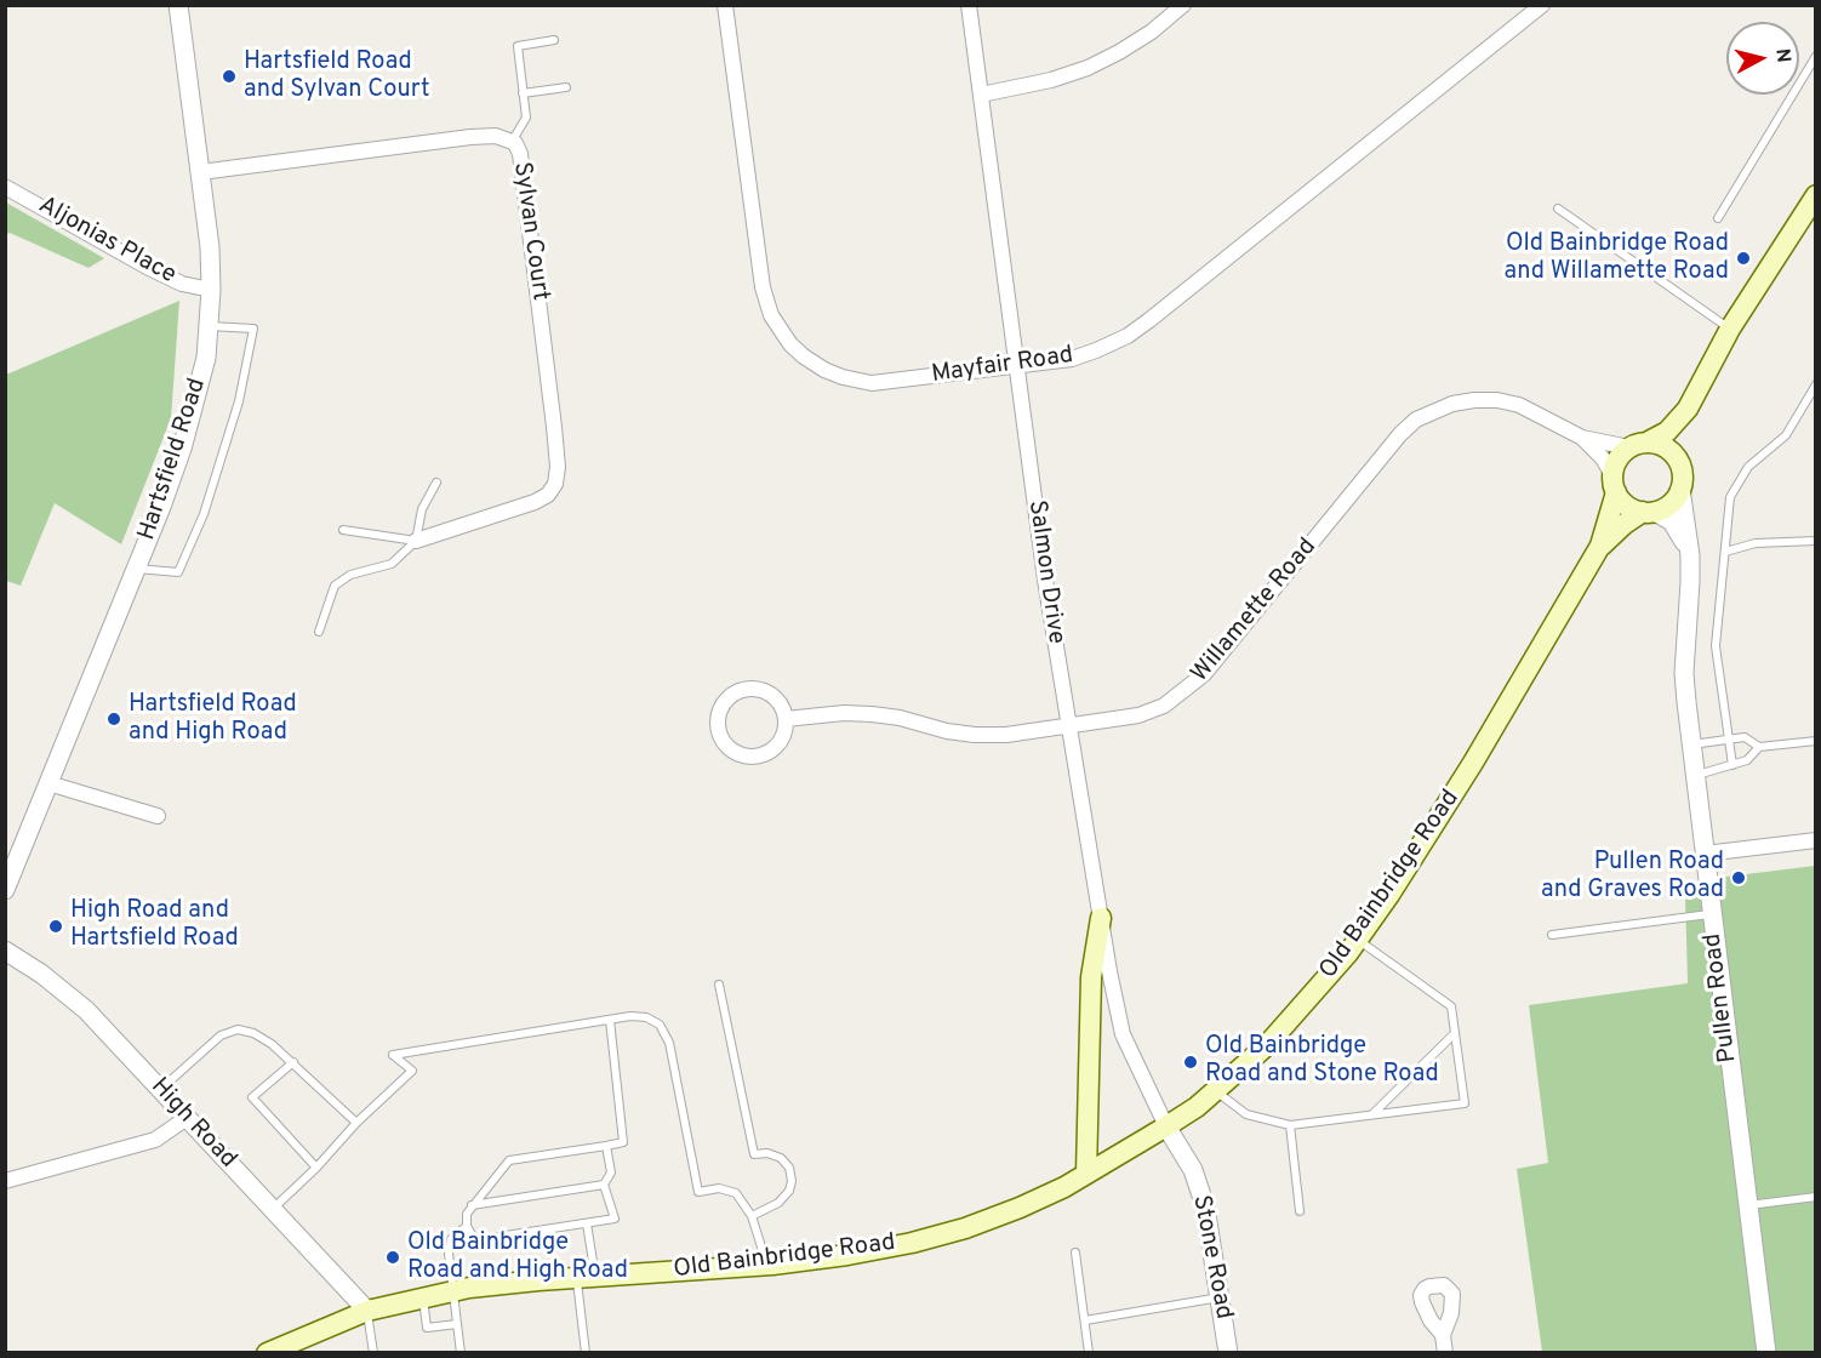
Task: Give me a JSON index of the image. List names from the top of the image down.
{
  "streets": {
    "main road": ["Old Bainbridge Road"],
    "street": [
      "Sylvan Court",
      "Aljonias Place",
      "Mayfair Road",
      "Hartsfield Road",
      "Salmon Drive",
      "Willamette Road",
      "Pullen Road",
      "High Road",
      "Stone Road"
    ]
  },
  "crossings": [
    ["Sylvan Court", "Hartsfield Road"],
    ["Aljonias Place", "Hartsfield Road"],
    ["Mayfair Road", "Salmon Drive"],
    ["Salmon Drive", "Willamette Road"],
    ["Salmon Drive", "Old Bainbridge Road"],
    ["Salmon Drive", "Stone Road"],
    ["Willamette Road", "Old Bainbridge Road"],
    ["Willamette Road", "Pullen Road"],
    ["Old Bainbridge Road", "Pullen Road"],
    ["Old Bainbridge Road", "High Road"],
    ["Old Bainbridge Road", "Stone Road"]
  ],
  "places": [
    "Hartsfield Road and Sylvan Court",
    "Old Bainbridge Road and Willamette Road",
    "Hartsfield Road and High Road",
    "Pullen Road and Graves Road",
    "High Road and Hartsfield Road",
    "Old Bainbridge Road and Stone Road",
    "Old Bainbridge Road and High Road"
  ],
  "north": "right"
}
